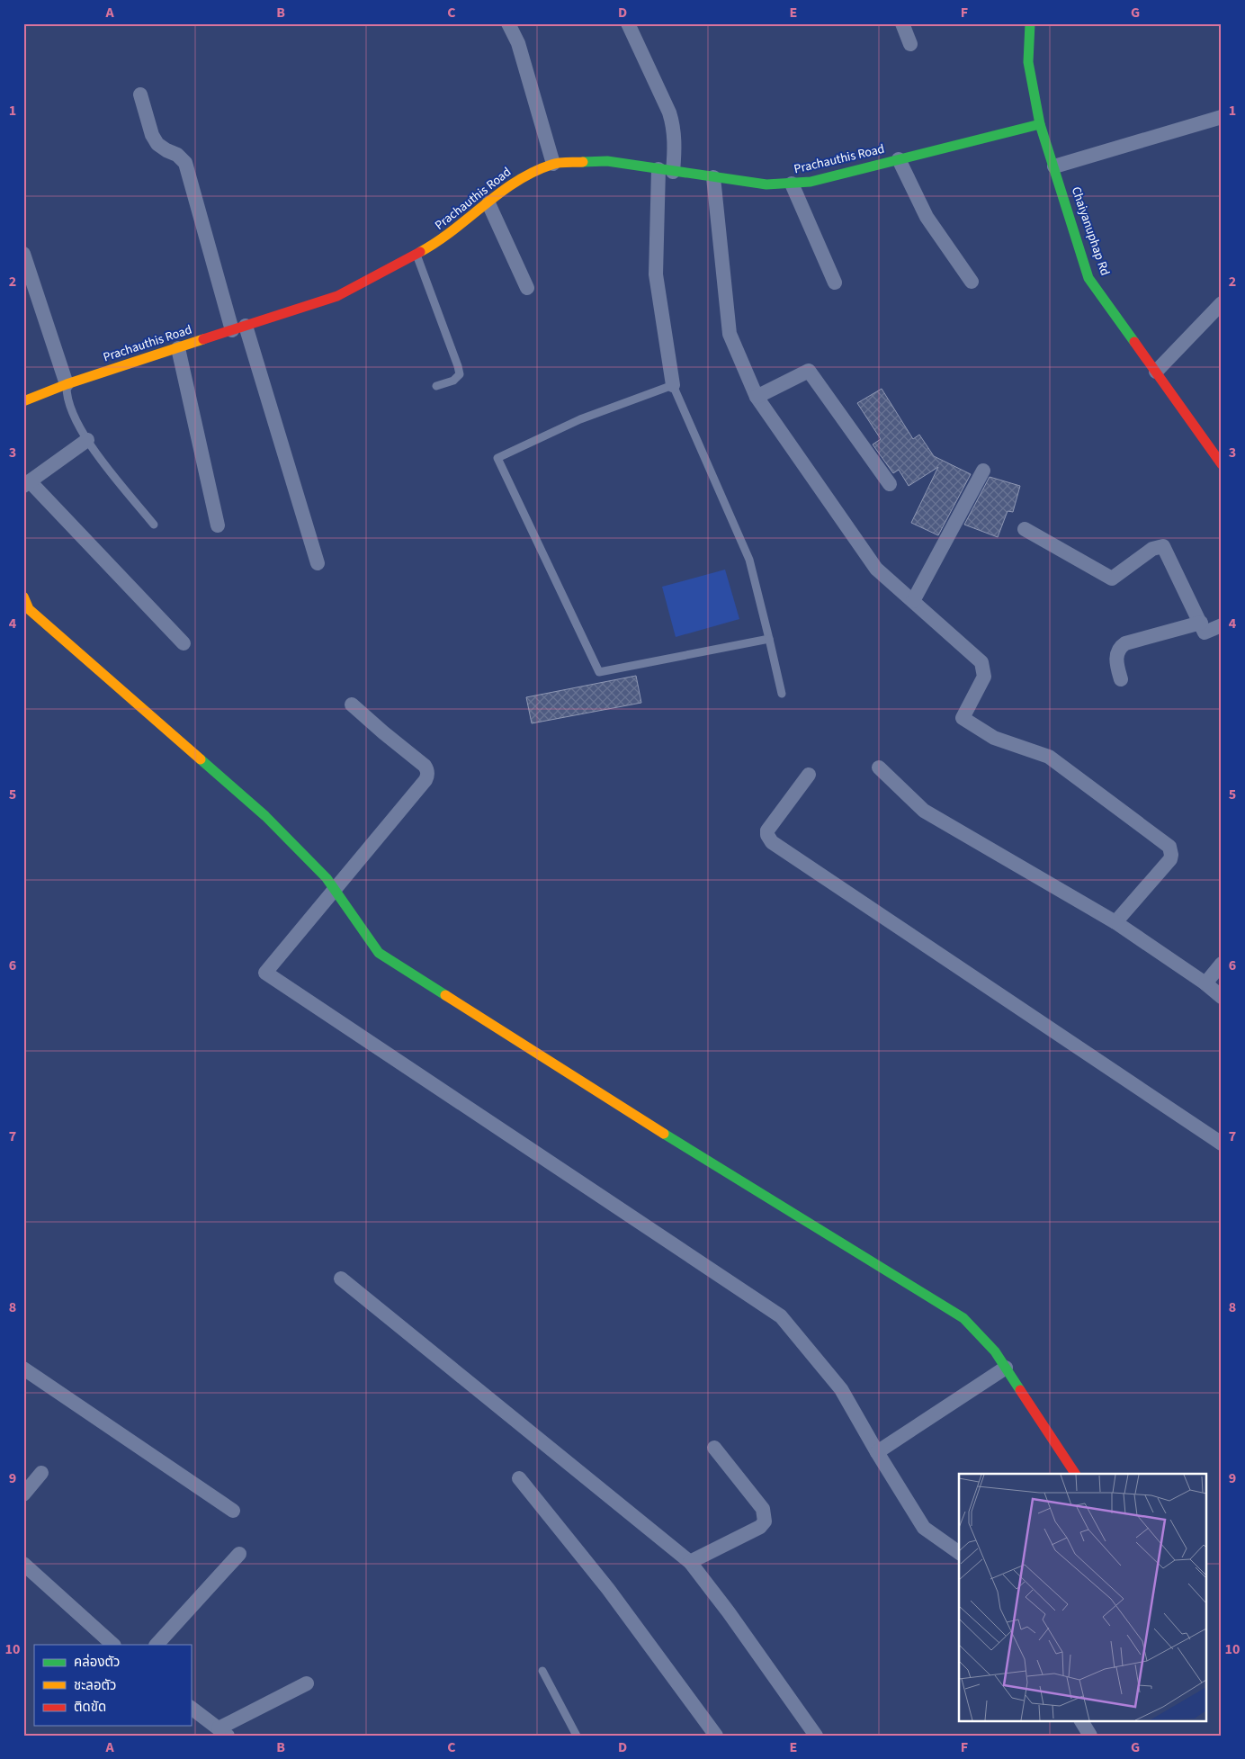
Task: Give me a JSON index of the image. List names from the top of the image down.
{
  "streets": {
    "street": ["Prachauthis Road", "Chaiyanuphap Rd"]
  },
  "crossings": [
    ["Prachauthis Road", "Chaiyanuphap Rd"]
  ],
  "legend": ["คล่องตัว", "ชะลอตัว", "ติดขัด"],
  "grid": {
    "columns": [
      "A",
      "B",
      "C",
      "D",
      "E",
      "F",
      "G"
    ],
    "rows": [
      "1",
      "2",
      "3",
      "4",
      "5",
      "6",
      "7",
      "8",
      "9",
      "10"
    ]
  }
}
